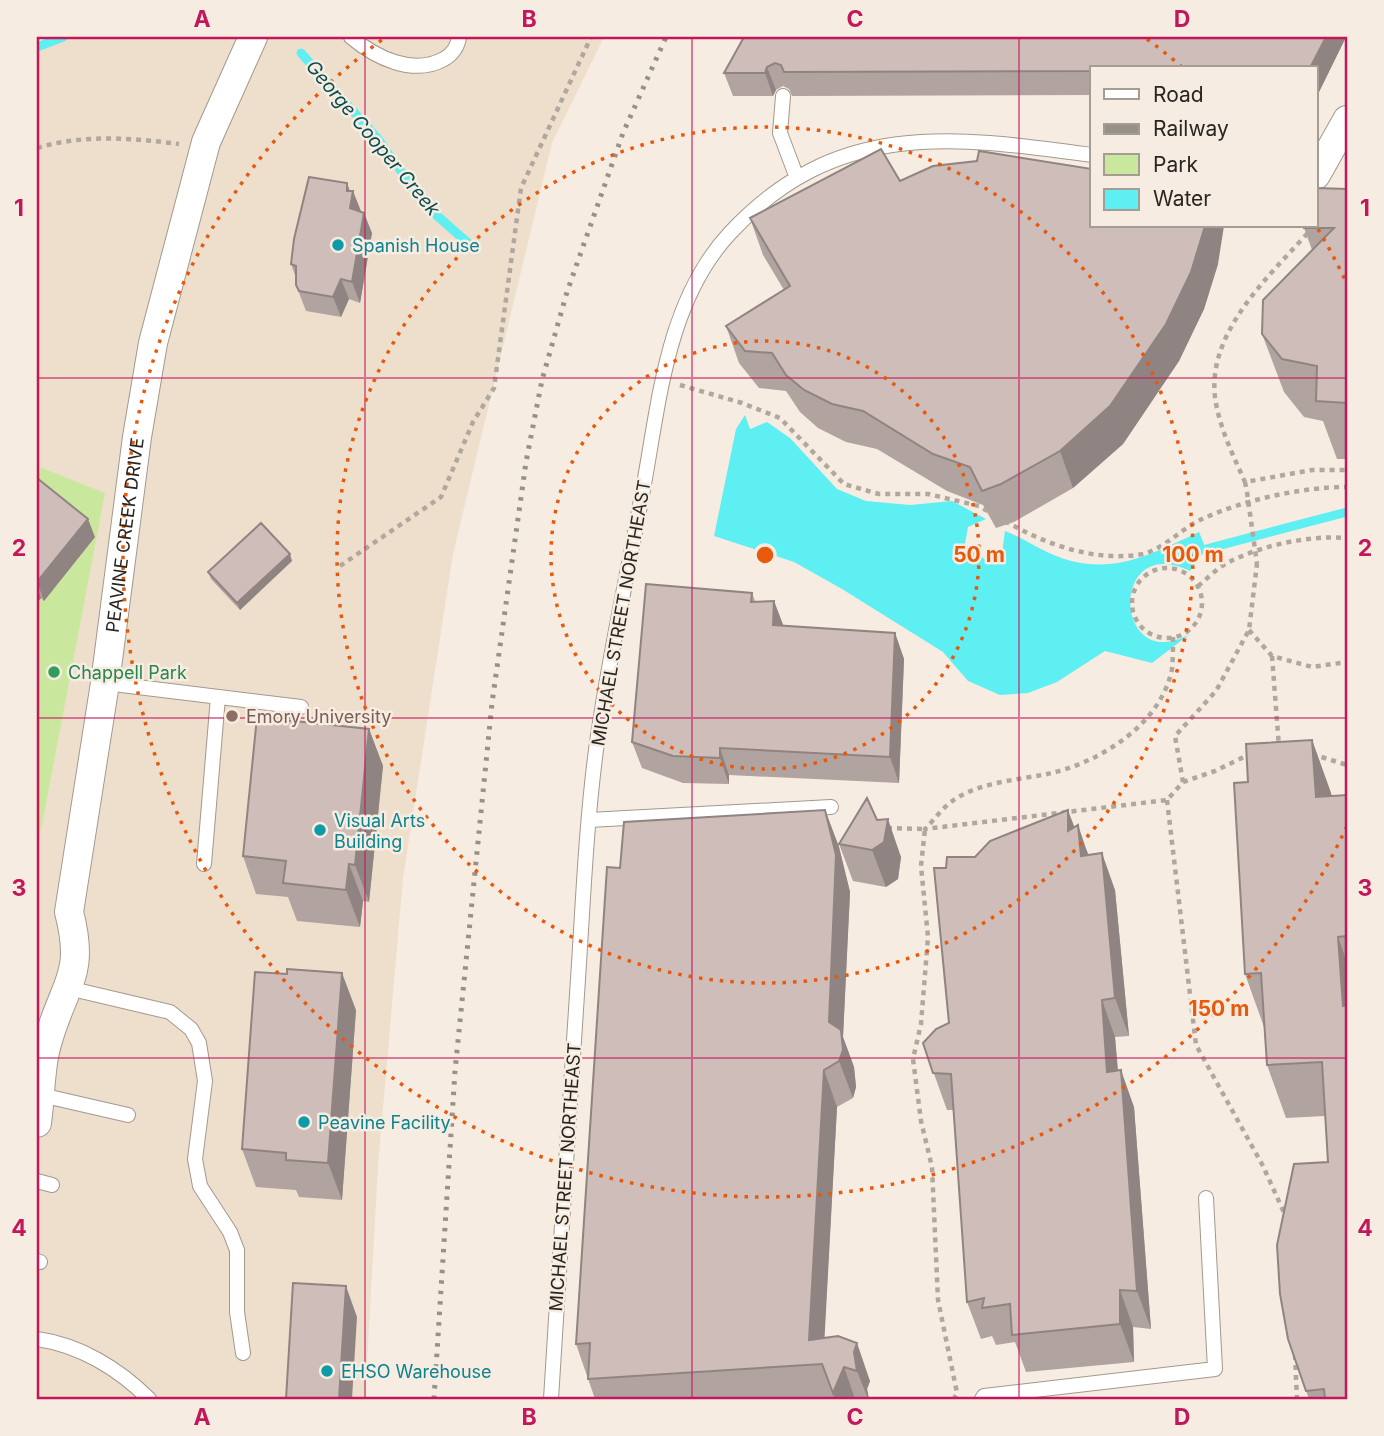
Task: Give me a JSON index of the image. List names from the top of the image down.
{
  "streets": {
    "street": ["PEAVINE CREEK DRIVE"],
    "lane": ["MICHAEL STREET NORTHEAST"]
  },
  "water": ["George Cooper Creek"],
  "places": [
    "Spanish House",
    "Chappell Park",
    "Emory University",
    "Visual Arts Building",
    "Peavine Facility",
    "EHSO Warehouse"
  ],
  "legend": [
    "Road",
    "Railway",
    "Park",
    "Water"
  ],
  "grid": {
    "columns": [
      "A",
      "B",
      "C",
      "D"
    ],
    "rows": [
      "1",
      "2",
      "3",
      "4"
    ]
  },
  "rings": ["50 m", "100 m", "150 m"]
}
